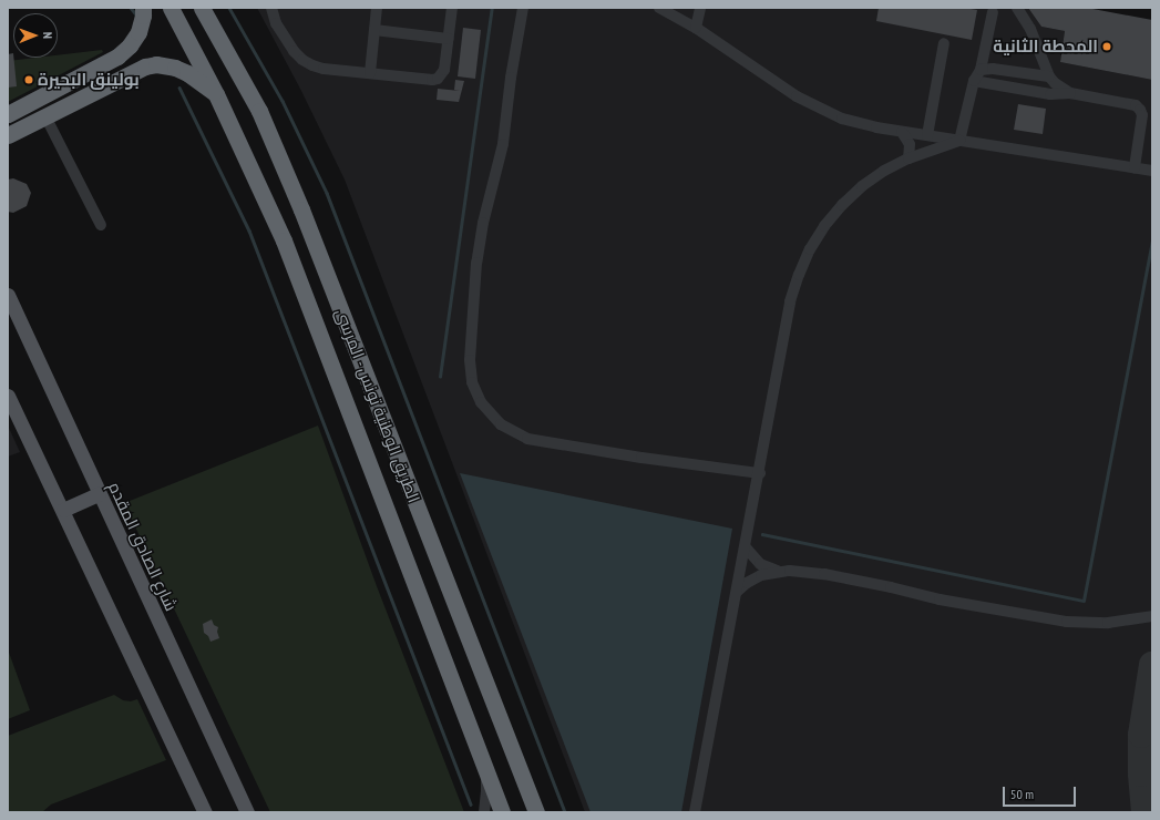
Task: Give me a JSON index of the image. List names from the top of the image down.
{
  "streets": {
    "highway": ["الطريق الوطنية تونس - المرسى"],
    "main road": ["شارع الصادق المقدم"]
  },
  "places": ["المحطة الثانية", "بولينق البحيرة"],
  "scale_bar": "50 m",
  "north": "right"
}
